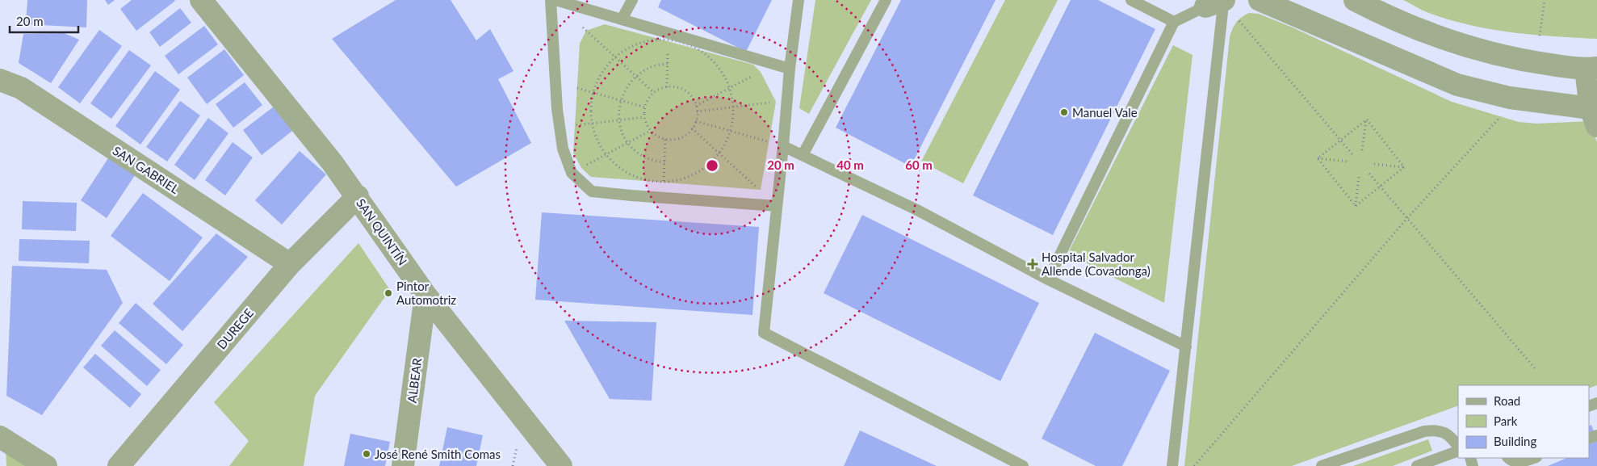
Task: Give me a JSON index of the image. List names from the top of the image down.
{
  "streets": {
    "street": [
      "SAN GABRIEL",
      "SAN QUINTÍN",
      "DUREGE",
      "ALBEAR"
    ]
  },
  "crossings": [
    ["SAN GABRIEL", "DUREGE"],
    ["SAN QUINTÍN", "DUREGE"],
    ["SAN QUINTÍN", "ALBEAR"]
  ],
  "places": {
    "other": ["Manuel Vale", "Pintor Automotriz", "José René Smith Comas"],
    "health": ["Hospital Salvador Allende (Covadonga)"]
  },
  "legend": ["Road", "Park", "Building"],
  "scale_bar": "20 m",
  "rings": ["20 m", "40 m", "60 m"]
}
